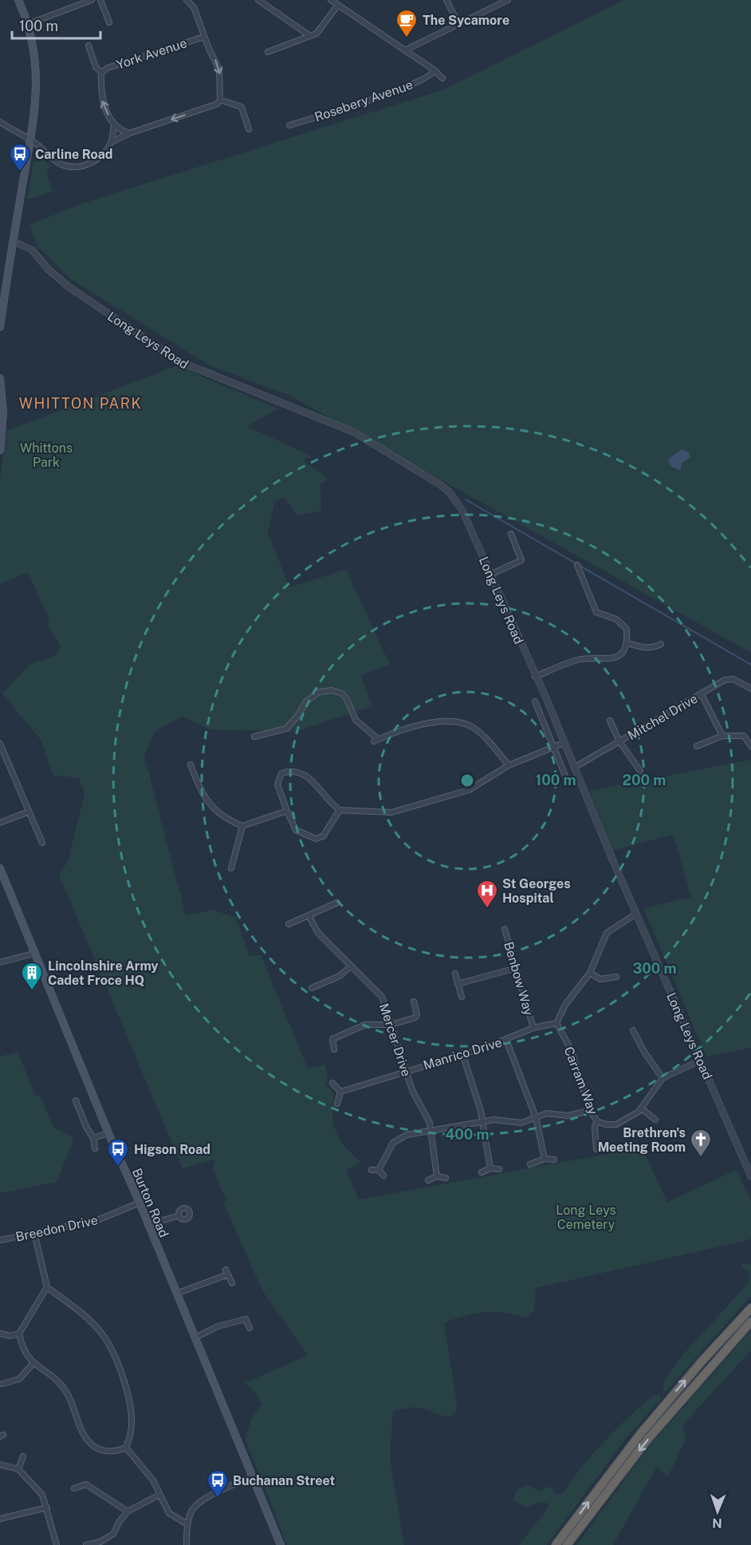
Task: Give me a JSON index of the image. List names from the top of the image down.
{
  "streets": {
    "main road": ["Burton Road"],
    "street": [
      "York Avenue",
      "Rosebery Avenue",
      "Long Leys Road",
      "Mitchel Drive",
      "Benbow Way",
      "Mercer Drive",
      "Manrico Drive",
      "Carram Way",
      "Breedon Drive"
    ]
  },
  "crossings": [
    ["Long Leys Road", "Mitchel Drive"],
    ["Benbow Way", "Manrico Drive"],
    ["Mercer Drive", "Manrico Drive"],
    ["Manrico Drive", "Carram Way"],
    ["Burton Road", "Breedon Drive"]
  ],
  "districts": ["WHITTON PARK"],
  "parks": ["Whittons Park", "Long Leys Cemetery"],
  "places": {
    "cafe": ["The Sycamore"],
    "bus stop": ["Carline Road", "Higson Road", "Buchanan Street"],
    "hospital": ["St Georges Hospital"],
    "building": ["Lincolnshire Army Cadet Froce HQ"],
    "church": ["Brethren's Meeting Room"]
  },
  "scale_bar": "100 m",
  "north": "bottom",
  "rings": [
    "100 m",
    "200 m",
    "300 m",
    "400 m"
  ]
}
